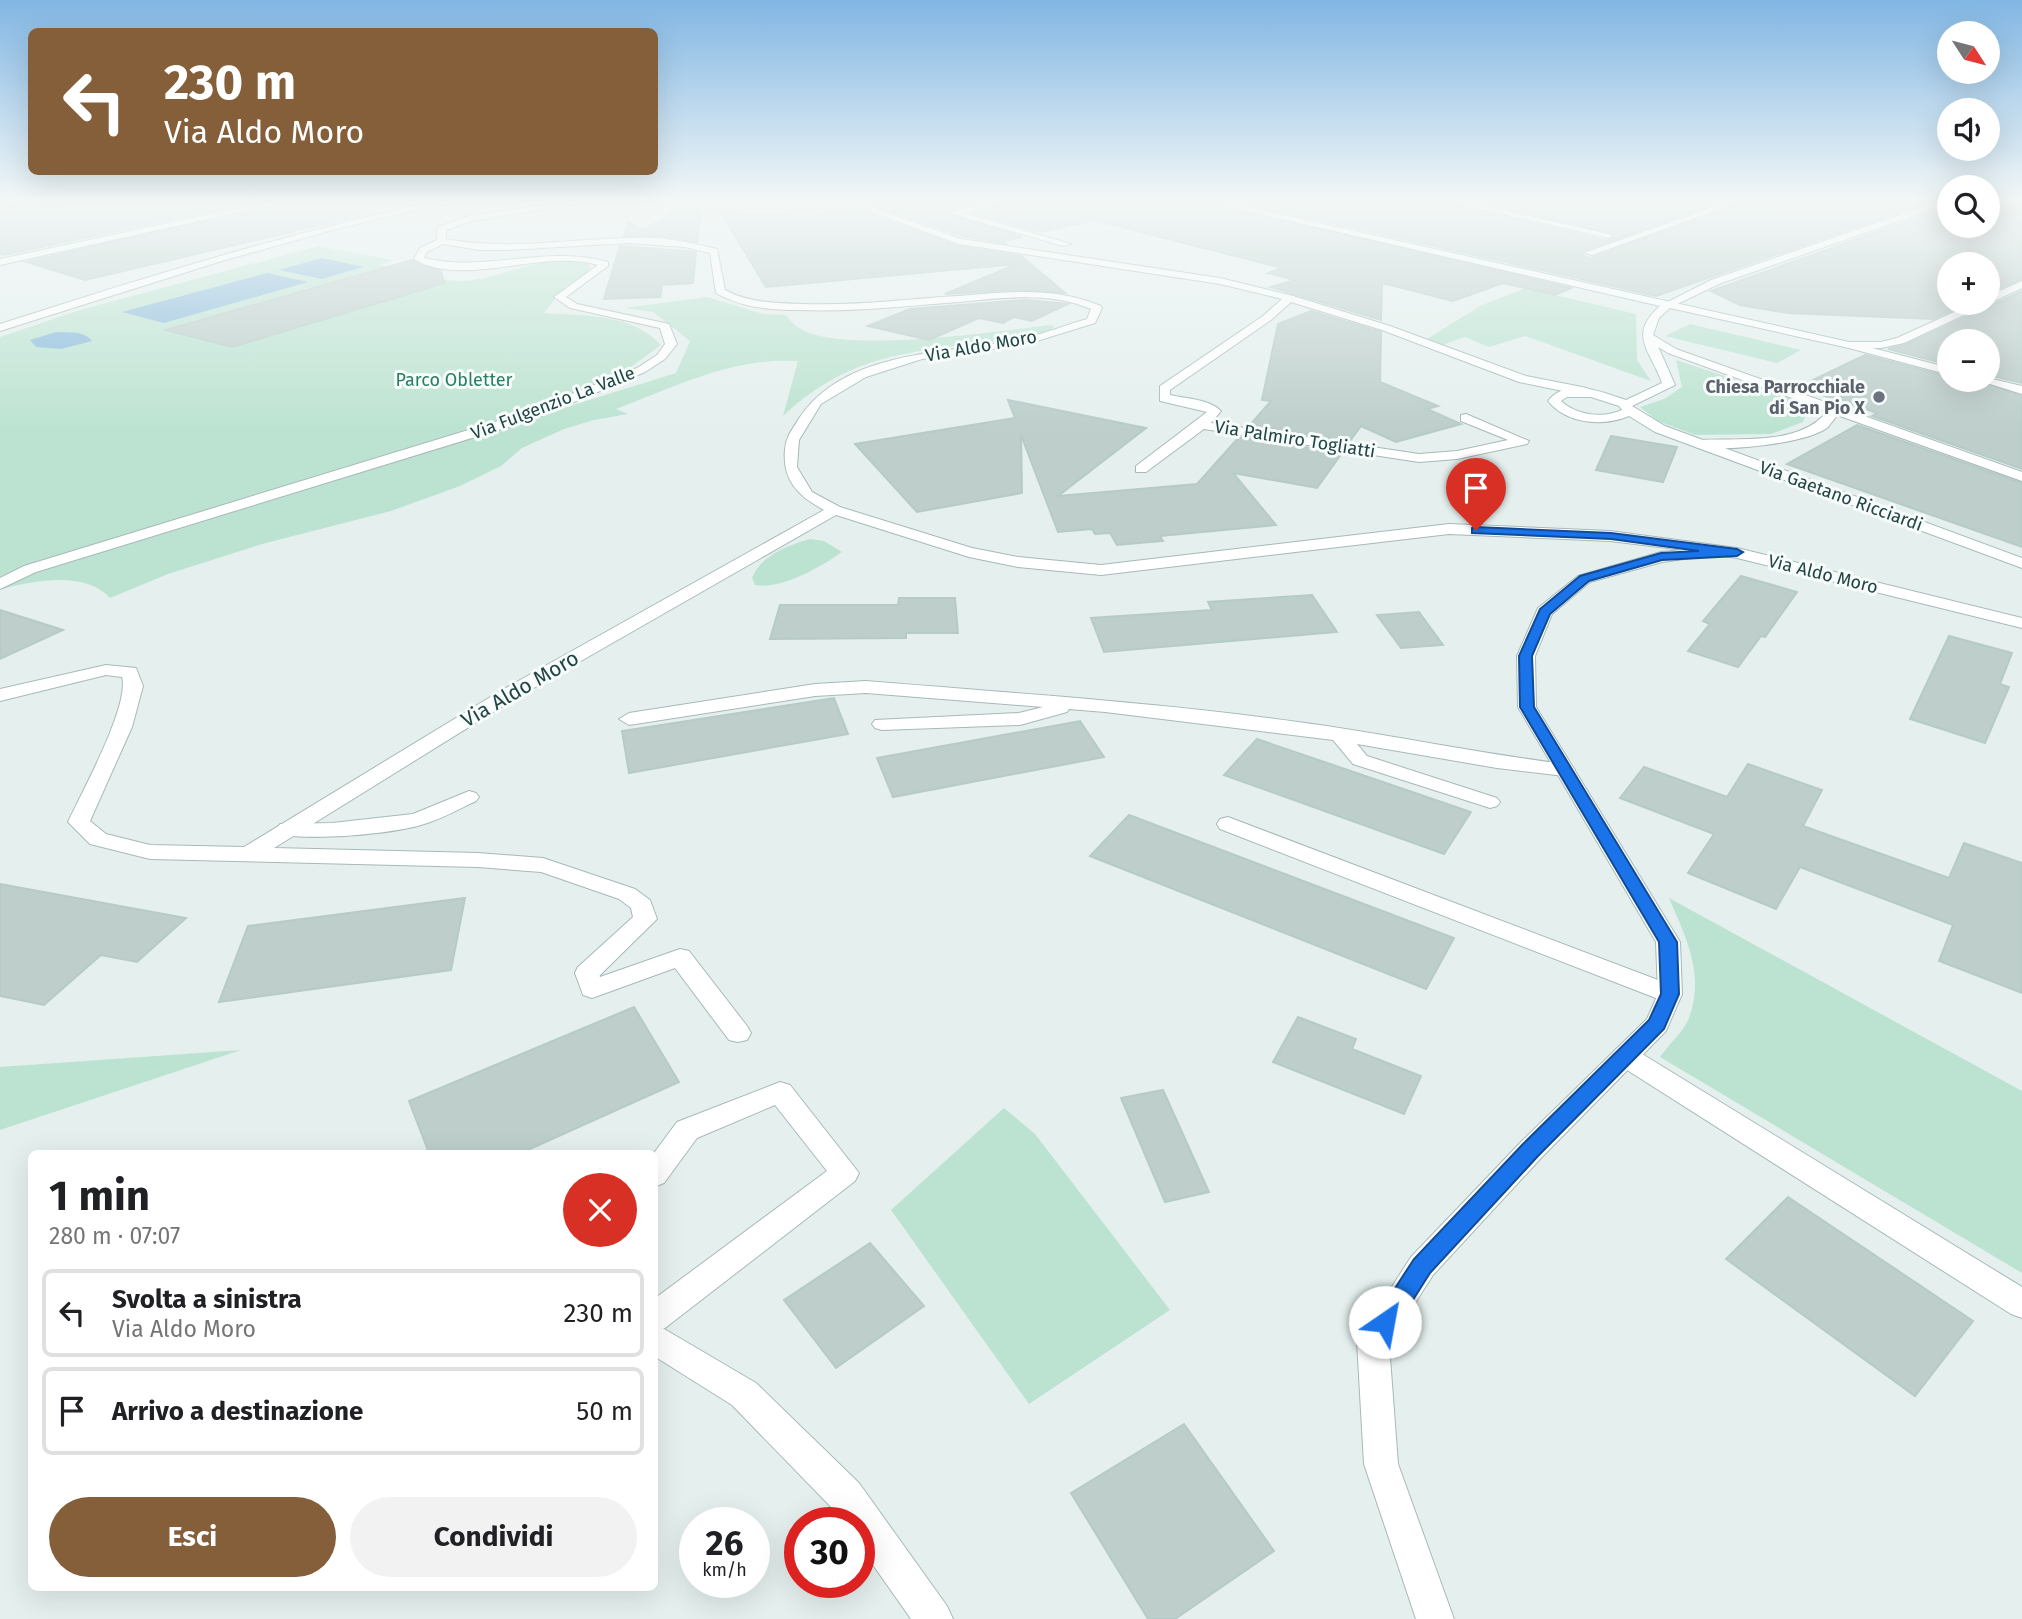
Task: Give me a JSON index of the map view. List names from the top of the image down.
{
  "streets": {
    "street": [
      "Via Aldo Moro",
      "Via Fulgenzio La Valle",
      "Via Palmiro Togliatti",
      "Via Gaetano Ricciardi"
    ]
  },
  "parks": ["Parco Obletter"],
  "places": ["Chiesa Parrocchiale di San Pio X"],
  "north": "bottom right",
  "page": {
    "map_buttons": ["+", "−"],
    "turn": ["230 m", "Via Aldo Moro"],
    "heading": ["1 min", "280 m · 07:07"],
    "list": [
      {
        "name": "Svolta a sinistra",
        "note": "Via Aldo Moro",
        "value": "230 m"
      },
      {
        "name": "Arrivo a destinazione",
        "value": "50 m"
      }
    ],
    "buttons": ["Esci", "Condividi"],
    "speed": "26 km/h",
    "limit": "30"
  }
}
